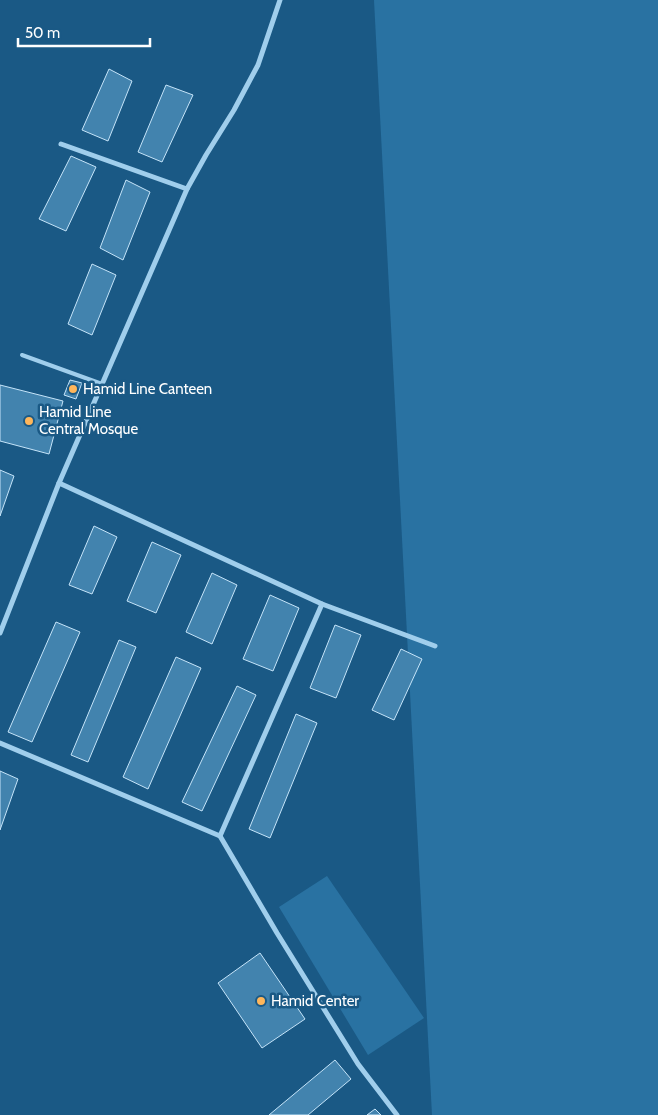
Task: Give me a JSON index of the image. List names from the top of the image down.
{
  "places": ["Hamid Line Canteen", "Hamid Line Central Mosque", "Hamid Center"],
  "scale_bar": "50 m"
}
